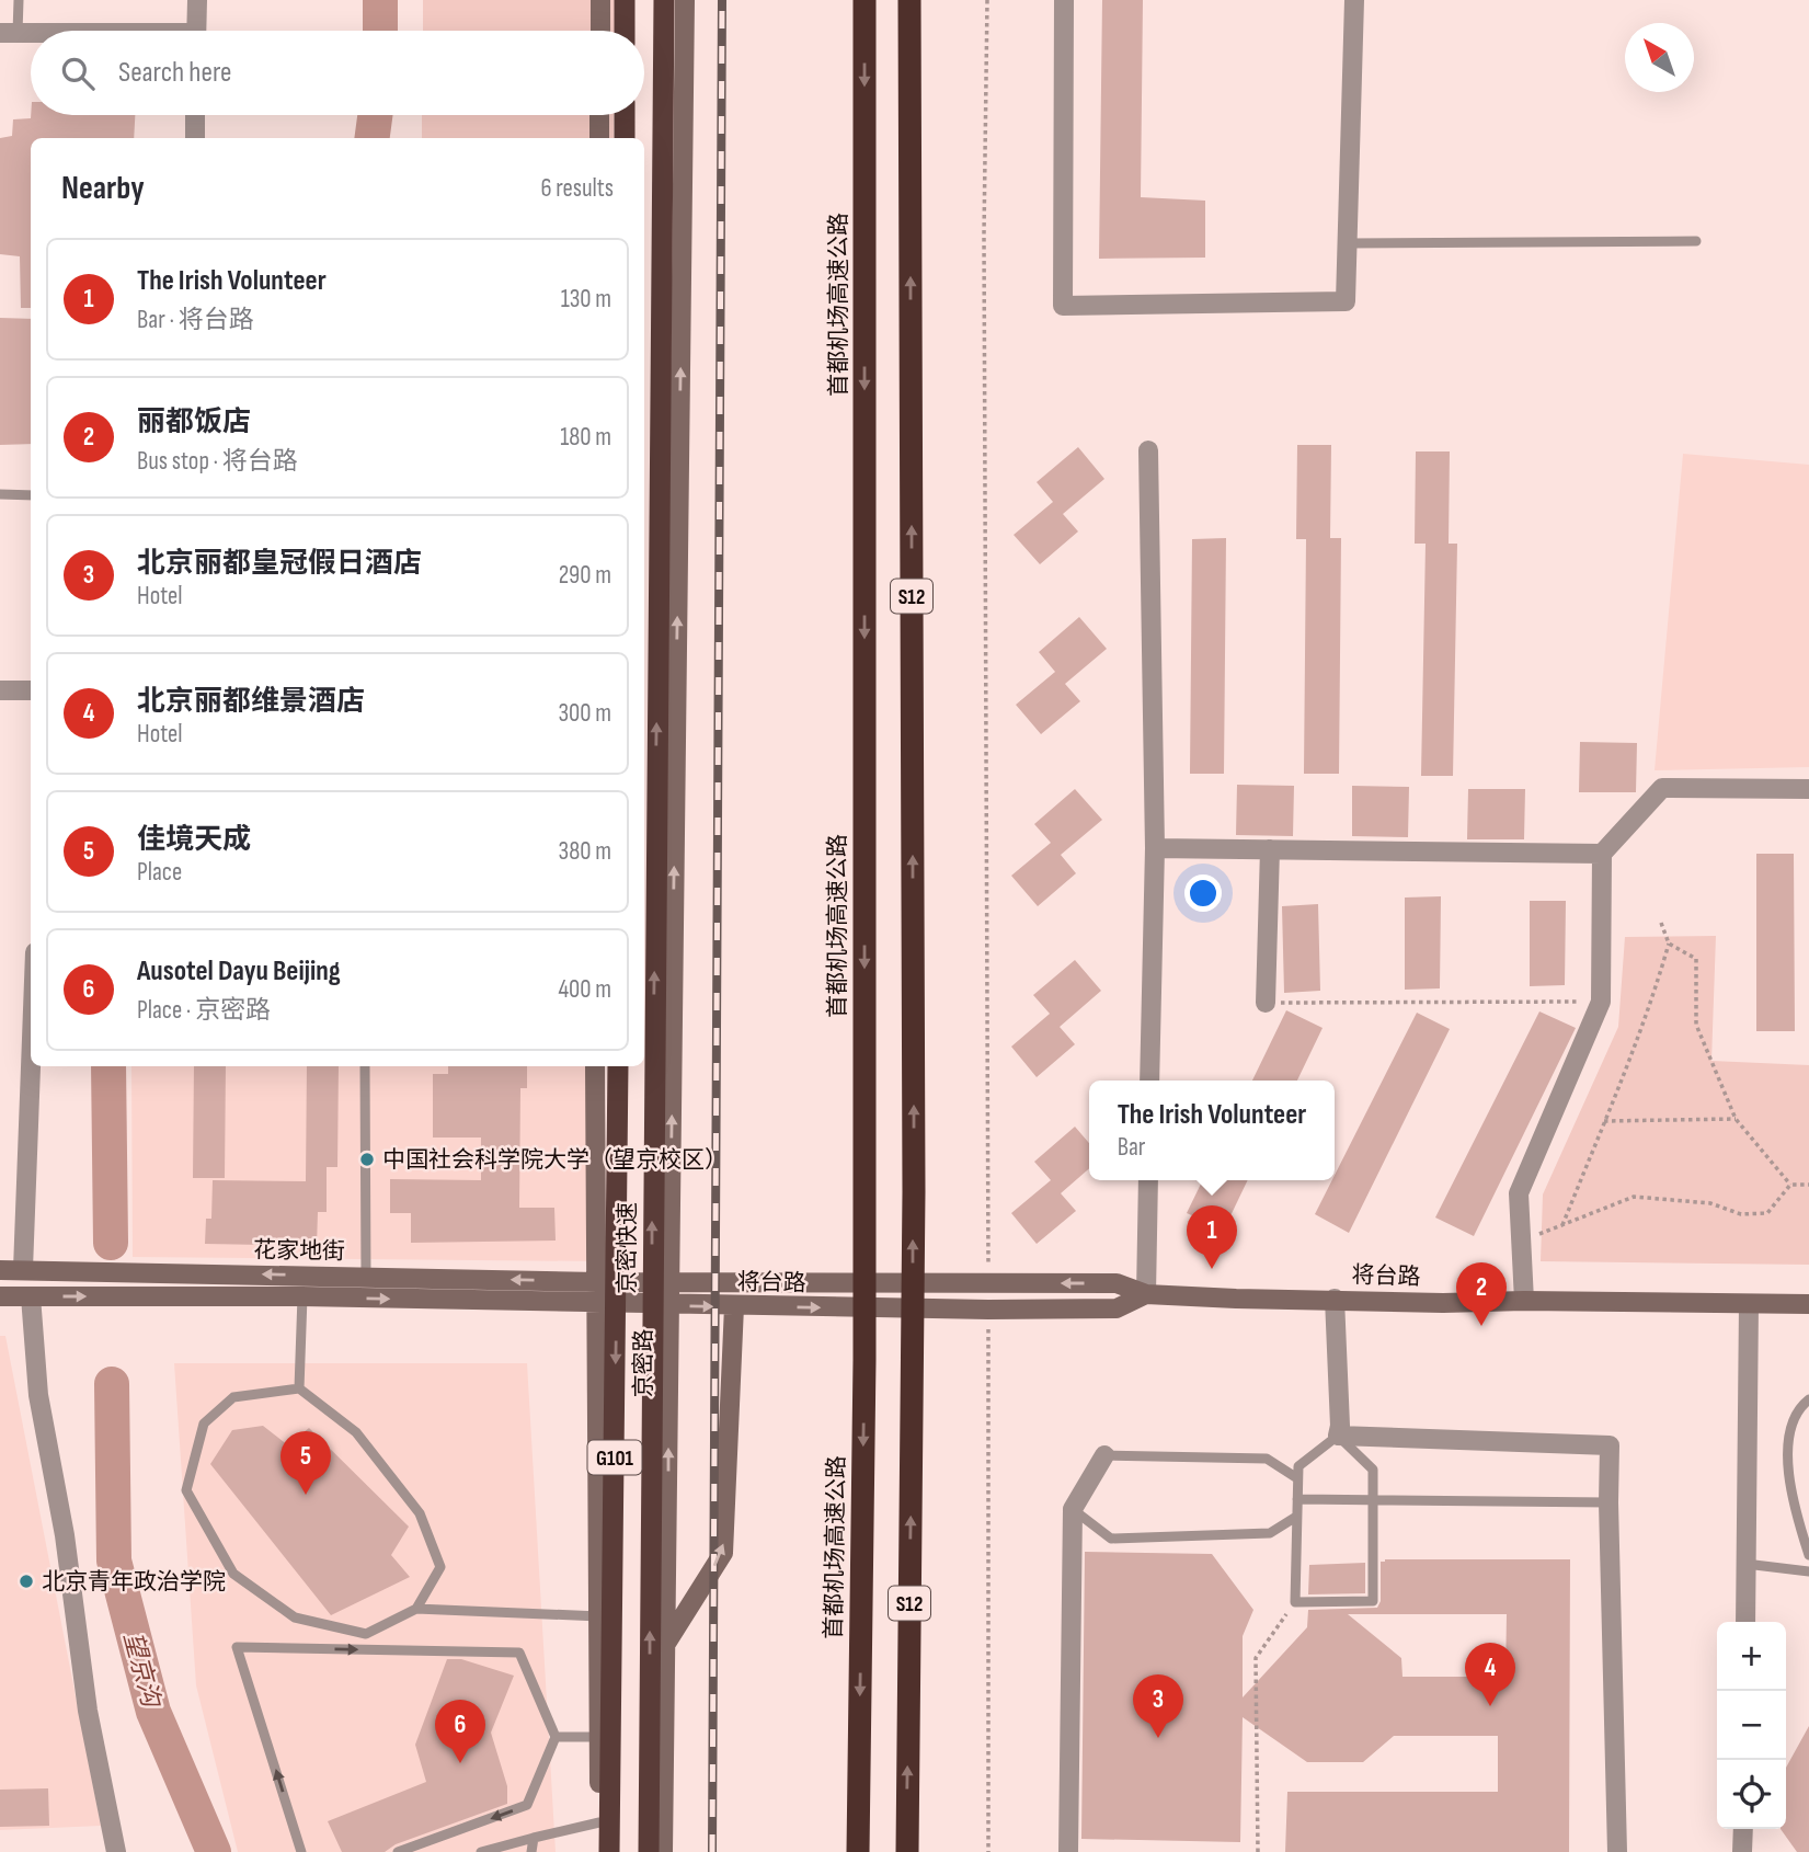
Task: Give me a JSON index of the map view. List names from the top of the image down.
{
  "streets": {
    "highway": [
      "首都机场高速公路",
      "S12",
      "京密快速",
      "G101"
    ],
    "main road": ["花家地街", "将台路", "京密路"]
  },
  "crossings": [
    ["花家地街", "将台路"],
    ["花家地街", "京密路"],
    ["将台路", "京密路"]
  ],
  "water": ["望京沟"],
  "places": ["中国社会科学院大学（望京校区）", "北京青年政治学院"],
  "north": "top left",
  "page": {
    "search": "Search here",
    "heading": ["Nearby", "6 results"],
    "list": [
      {
        "mark": "1",
        "name": "The Irish Volunteer",
        "note": "Bar · 将台路",
        "value": "130 m"
      },
      {
        "mark": "2",
        "name": "丽都饭店",
        "note": "Bus stop · 将台路",
        "value": "180 m"
      },
      {
        "mark": "3",
        "name": "北京丽都皇冠假日酒店",
        "note": "Hotel",
        "value": "290 m"
      },
      {
        "mark": "4",
        "name": "北京丽都维景酒店",
        "note": "Hotel",
        "value": "300 m"
      },
      {
        "mark": "5",
        "name": "佳境天成",
        "note": "Place",
        "value": "380 m"
      },
      {
        "mark": "6",
        "name": "Ausotel Dayu Beijing",
        "note": "Place · 京密路",
        "value": "400 m"
      }
    ],
    "popup": ["The Irish Volunteer", "Bar"],
    "pins": [
      "1",
      "2",
      "5",
      "4",
      "3",
      "6"
    ],
    "map_buttons": ["+", "−"]
  }
}
